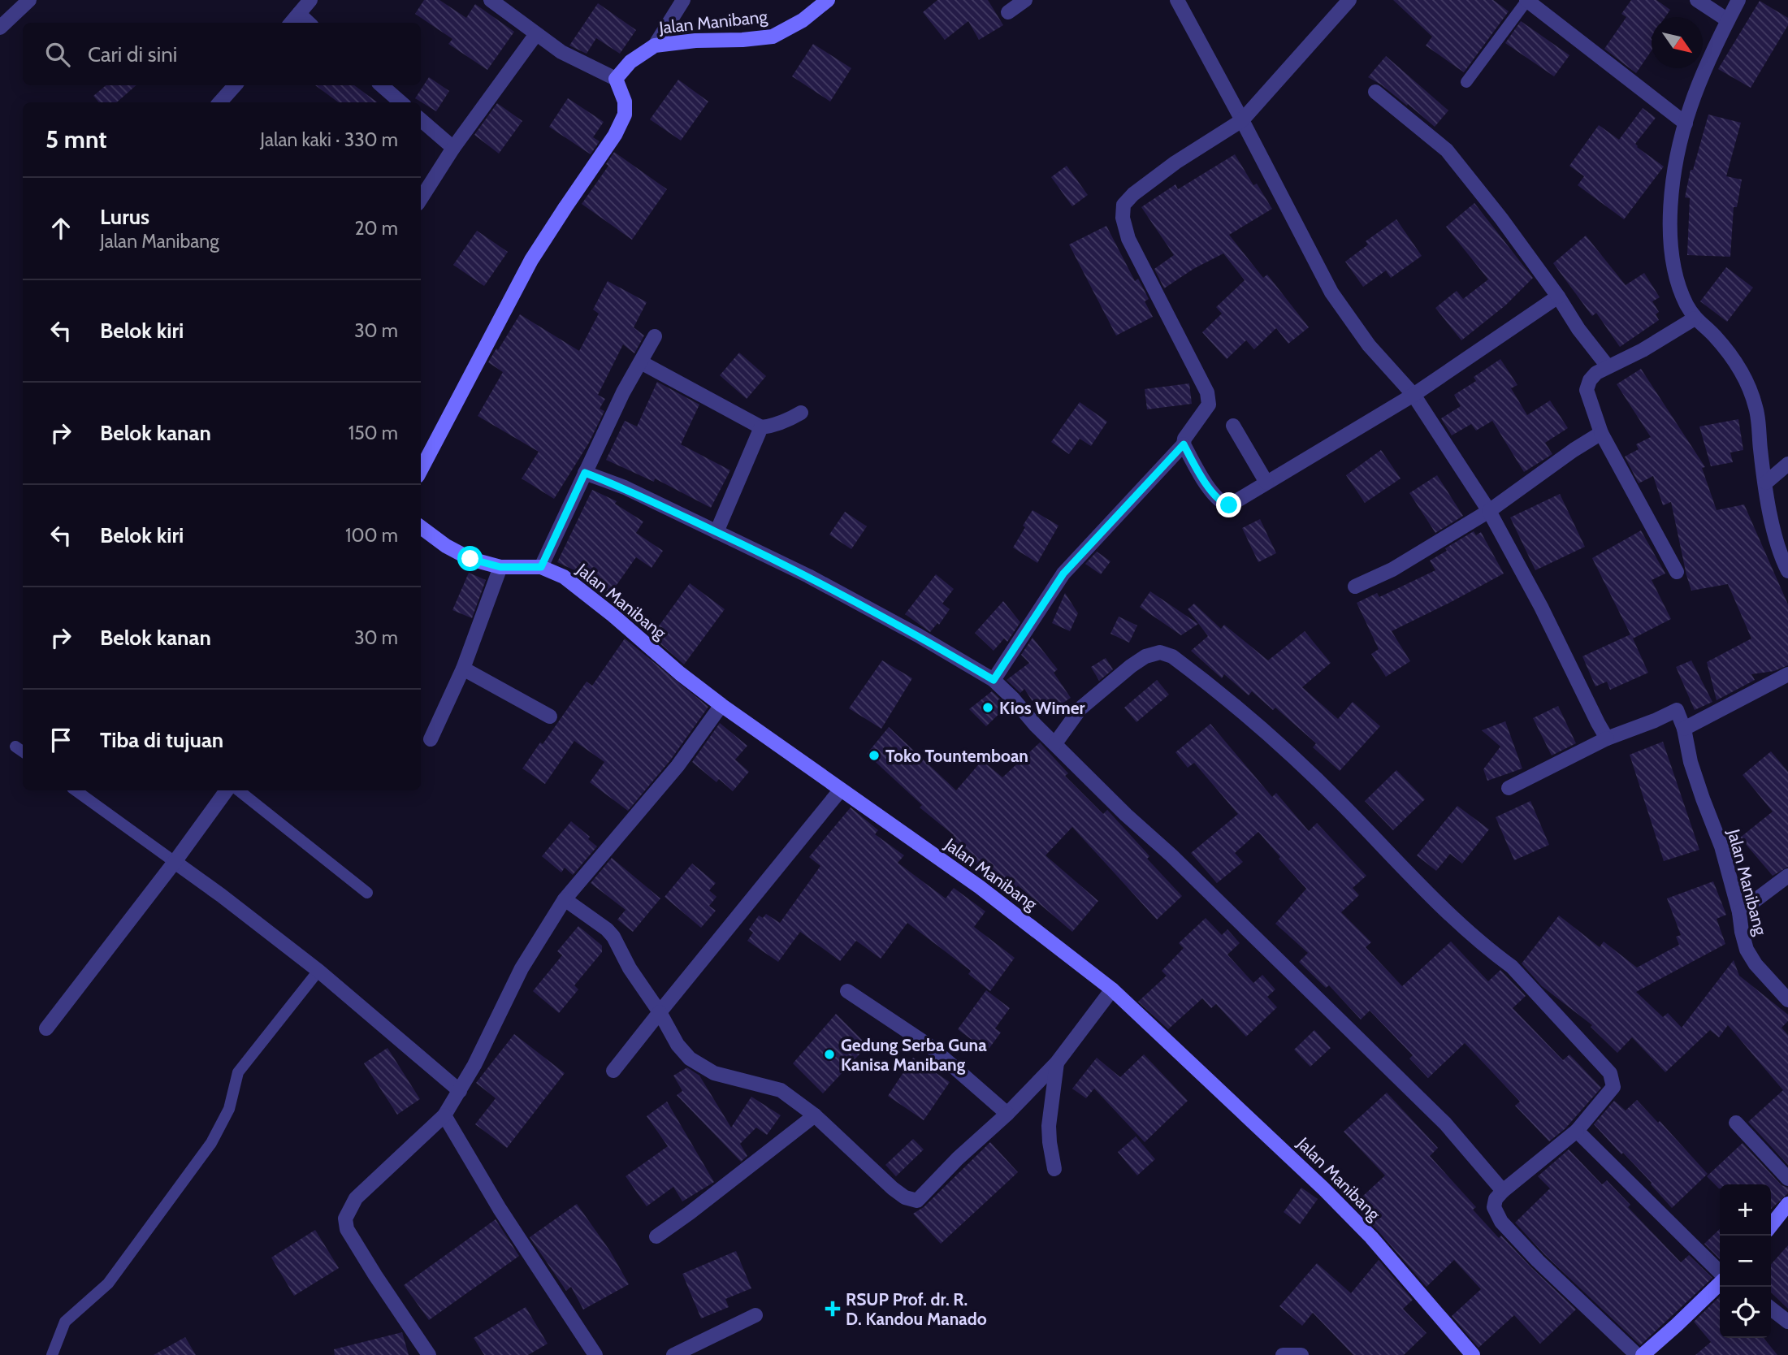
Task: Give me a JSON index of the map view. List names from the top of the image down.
{
  "streets": {
    "street": ["Jalan Manibang"]
  },
  "places": {
    "other": ["Kios Wimer", "Toko Tountemboan", "Gedung Serba Guna Kanisa Manibang"],
    "health": ["RSUP Prof. dr. R. D. Kandou Manado"]
  },
  "north": "bottom right",
  "page": {
    "search": "Cari di sini",
    "heading": ["5 mnt", "Jalan kaki · 330 m"],
    "list": [
      ["Lurus", "Jalan Manibang", "20 m"],
      ["Belok kiri", "30 m"],
      ["Belok kanan", "150 m"],
      ["Belok kiri", "100 m"],
      ["Belok kanan", "30 m"],
      "Tiba di tujuan"
    ],
    "map_buttons": ["+", "−"]
  }
}
